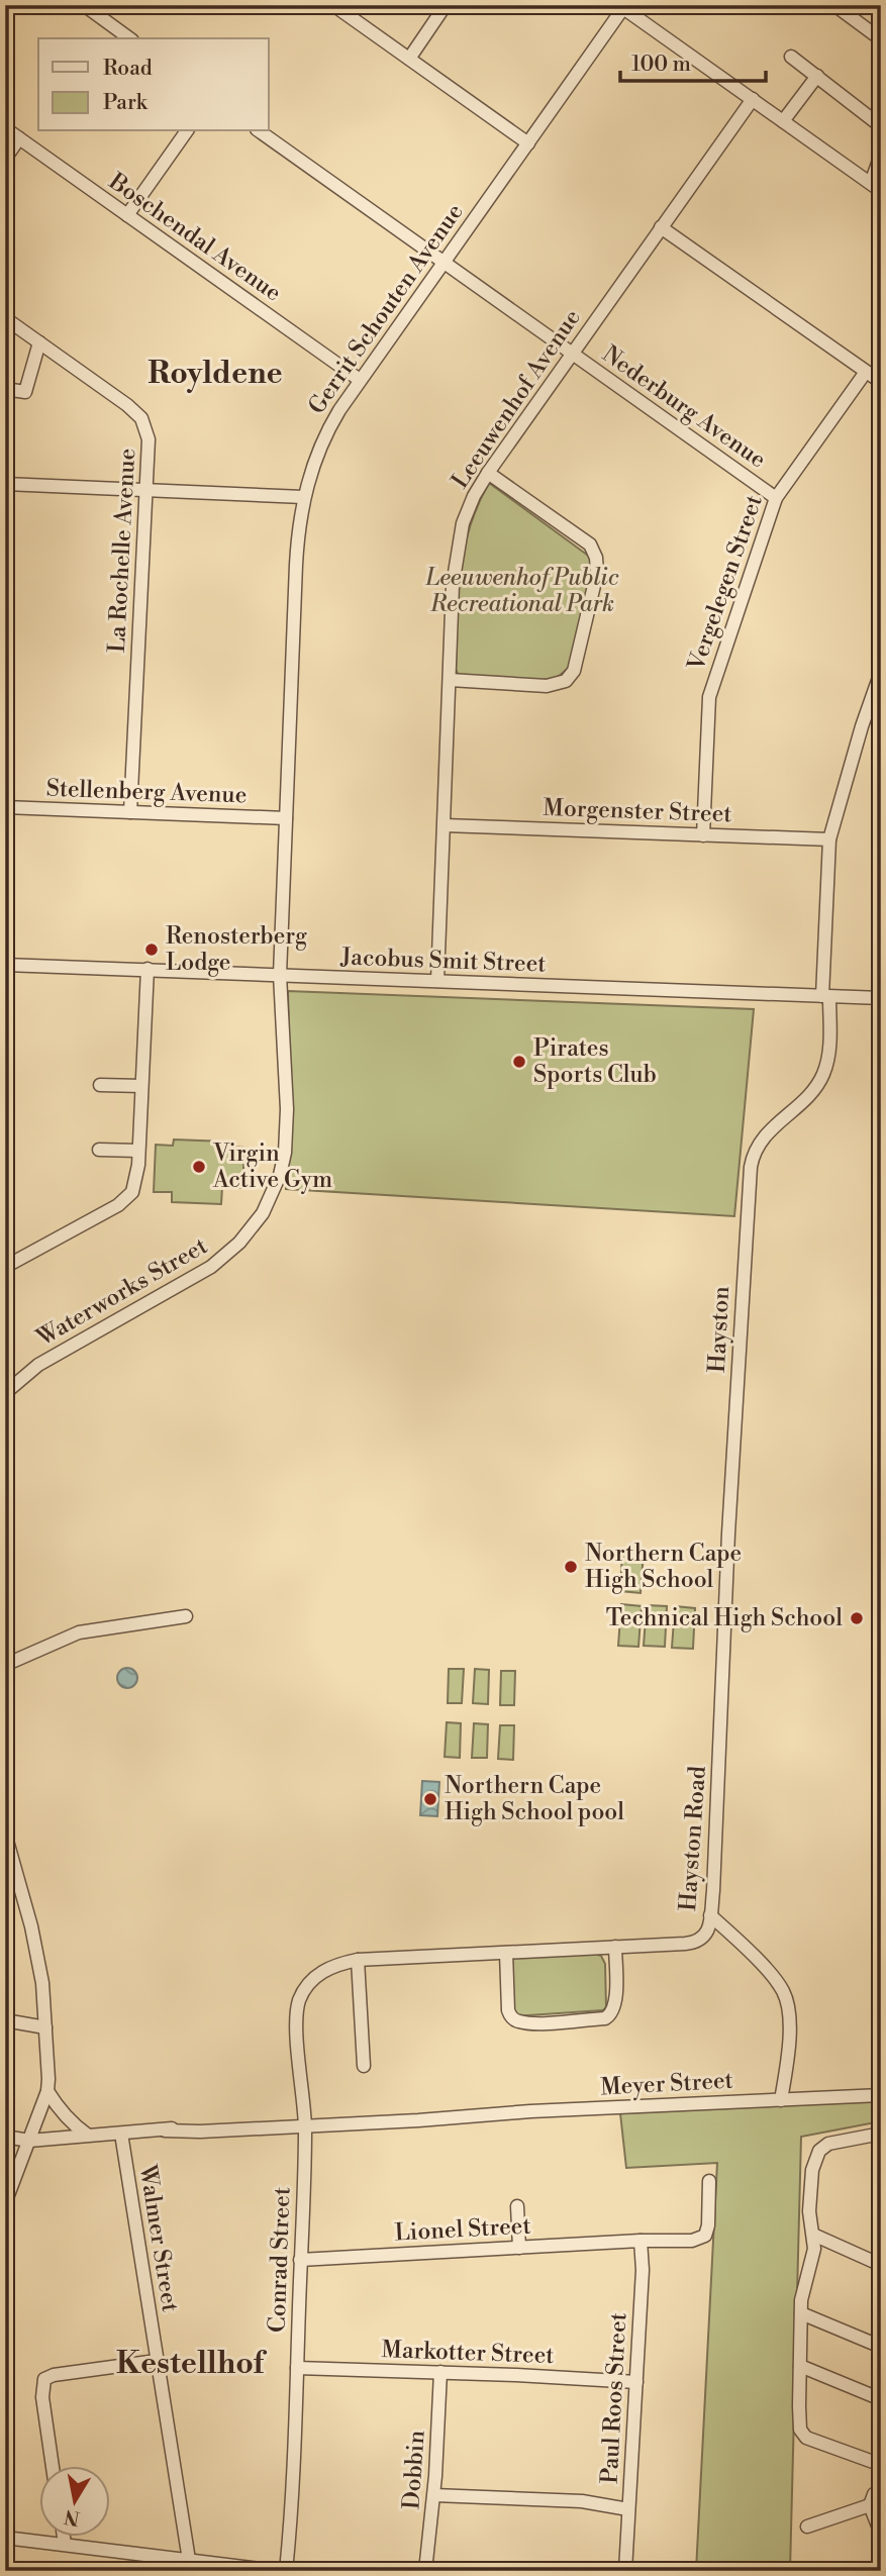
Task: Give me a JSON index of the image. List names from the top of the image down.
{
  "streets": {
    "street": [
      "Boschendal Avenue",
      "Gerrit Schouten Avenue",
      "Leeuwenhof Avenue",
      "Nederburg Avenue",
      "La Rochelle Avenue",
      "Vergelegen Street",
      "Stellenberg Avenue",
      "Morgenster Street",
      "Jacobus Smit Street",
      "Waterworks Street",
      "Hayston",
      "Hayston Road",
      "Meyer Street",
      "Lionel Street",
      "Walmer Street",
      "Conrad Street",
      "Markotter Street",
      "Paul Roos Street",
      "Dobbin"
    ]
  },
  "crossings": [
    ["Boschendal Avenue", "Gerrit Schouten Avenue"],
    ["Gerrit Schouten Avenue", "Nederburg Avenue"],
    ["Gerrit Schouten Avenue", "Stellenberg Avenue"],
    ["Gerrit Schouten Avenue", "Jacobus Smit Street"],
    ["Gerrit Schouten Avenue", "Waterworks Street"],
    ["Leeuwenhof Avenue", "Nederburg Avenue"],
    ["Leeuwenhof Avenue", "Morgenster Street"],
    ["Leeuwenhof Avenue", "Jacobus Smit Street"],
    ["Nederburg Avenue", "Vergelegen Street"],
    ["La Rochelle Avenue", "Stellenberg Avenue"],
    ["Vergelegen Street", "Morgenster Street"],
    ["Morgenster Street", "Hayston"],
    ["Jacobus Smit Street", "Waterworks Street"],
    ["Jacobus Smit Street", "Hayston"],
    ["Hayston", "Hayston Road"],
    ["Hayston Road", "Meyer Street"],
    ["Hayston Road", "Conrad Street"],
    ["Meyer Street", "Walmer Street"],
    ["Meyer Street", "Conrad Street"],
    ["Lionel Street", "Conrad Street"],
    ["Lionel Street", "Paul Roos Street"],
    ["Conrad Street", "Markotter Street"],
    ["Markotter Street", "Paul Roos Street"],
    ["Markotter Street", "Dobbin"]
  ],
  "districts": ["Royldene", "Kestellhof"],
  "parks": ["Leeuwenhof Public Recreational Park"],
  "places": [
    "Renosterberg Lodge",
    "Pirates Sports Club",
    "Virgin Active Gym",
    "Northern Cape High School",
    "Technical High School",
    "Northern Cape High School pool"
  ],
  "legend": ["Road", "Park"],
  "scale_bar": "100 m",
  "north": "bottom"
}
